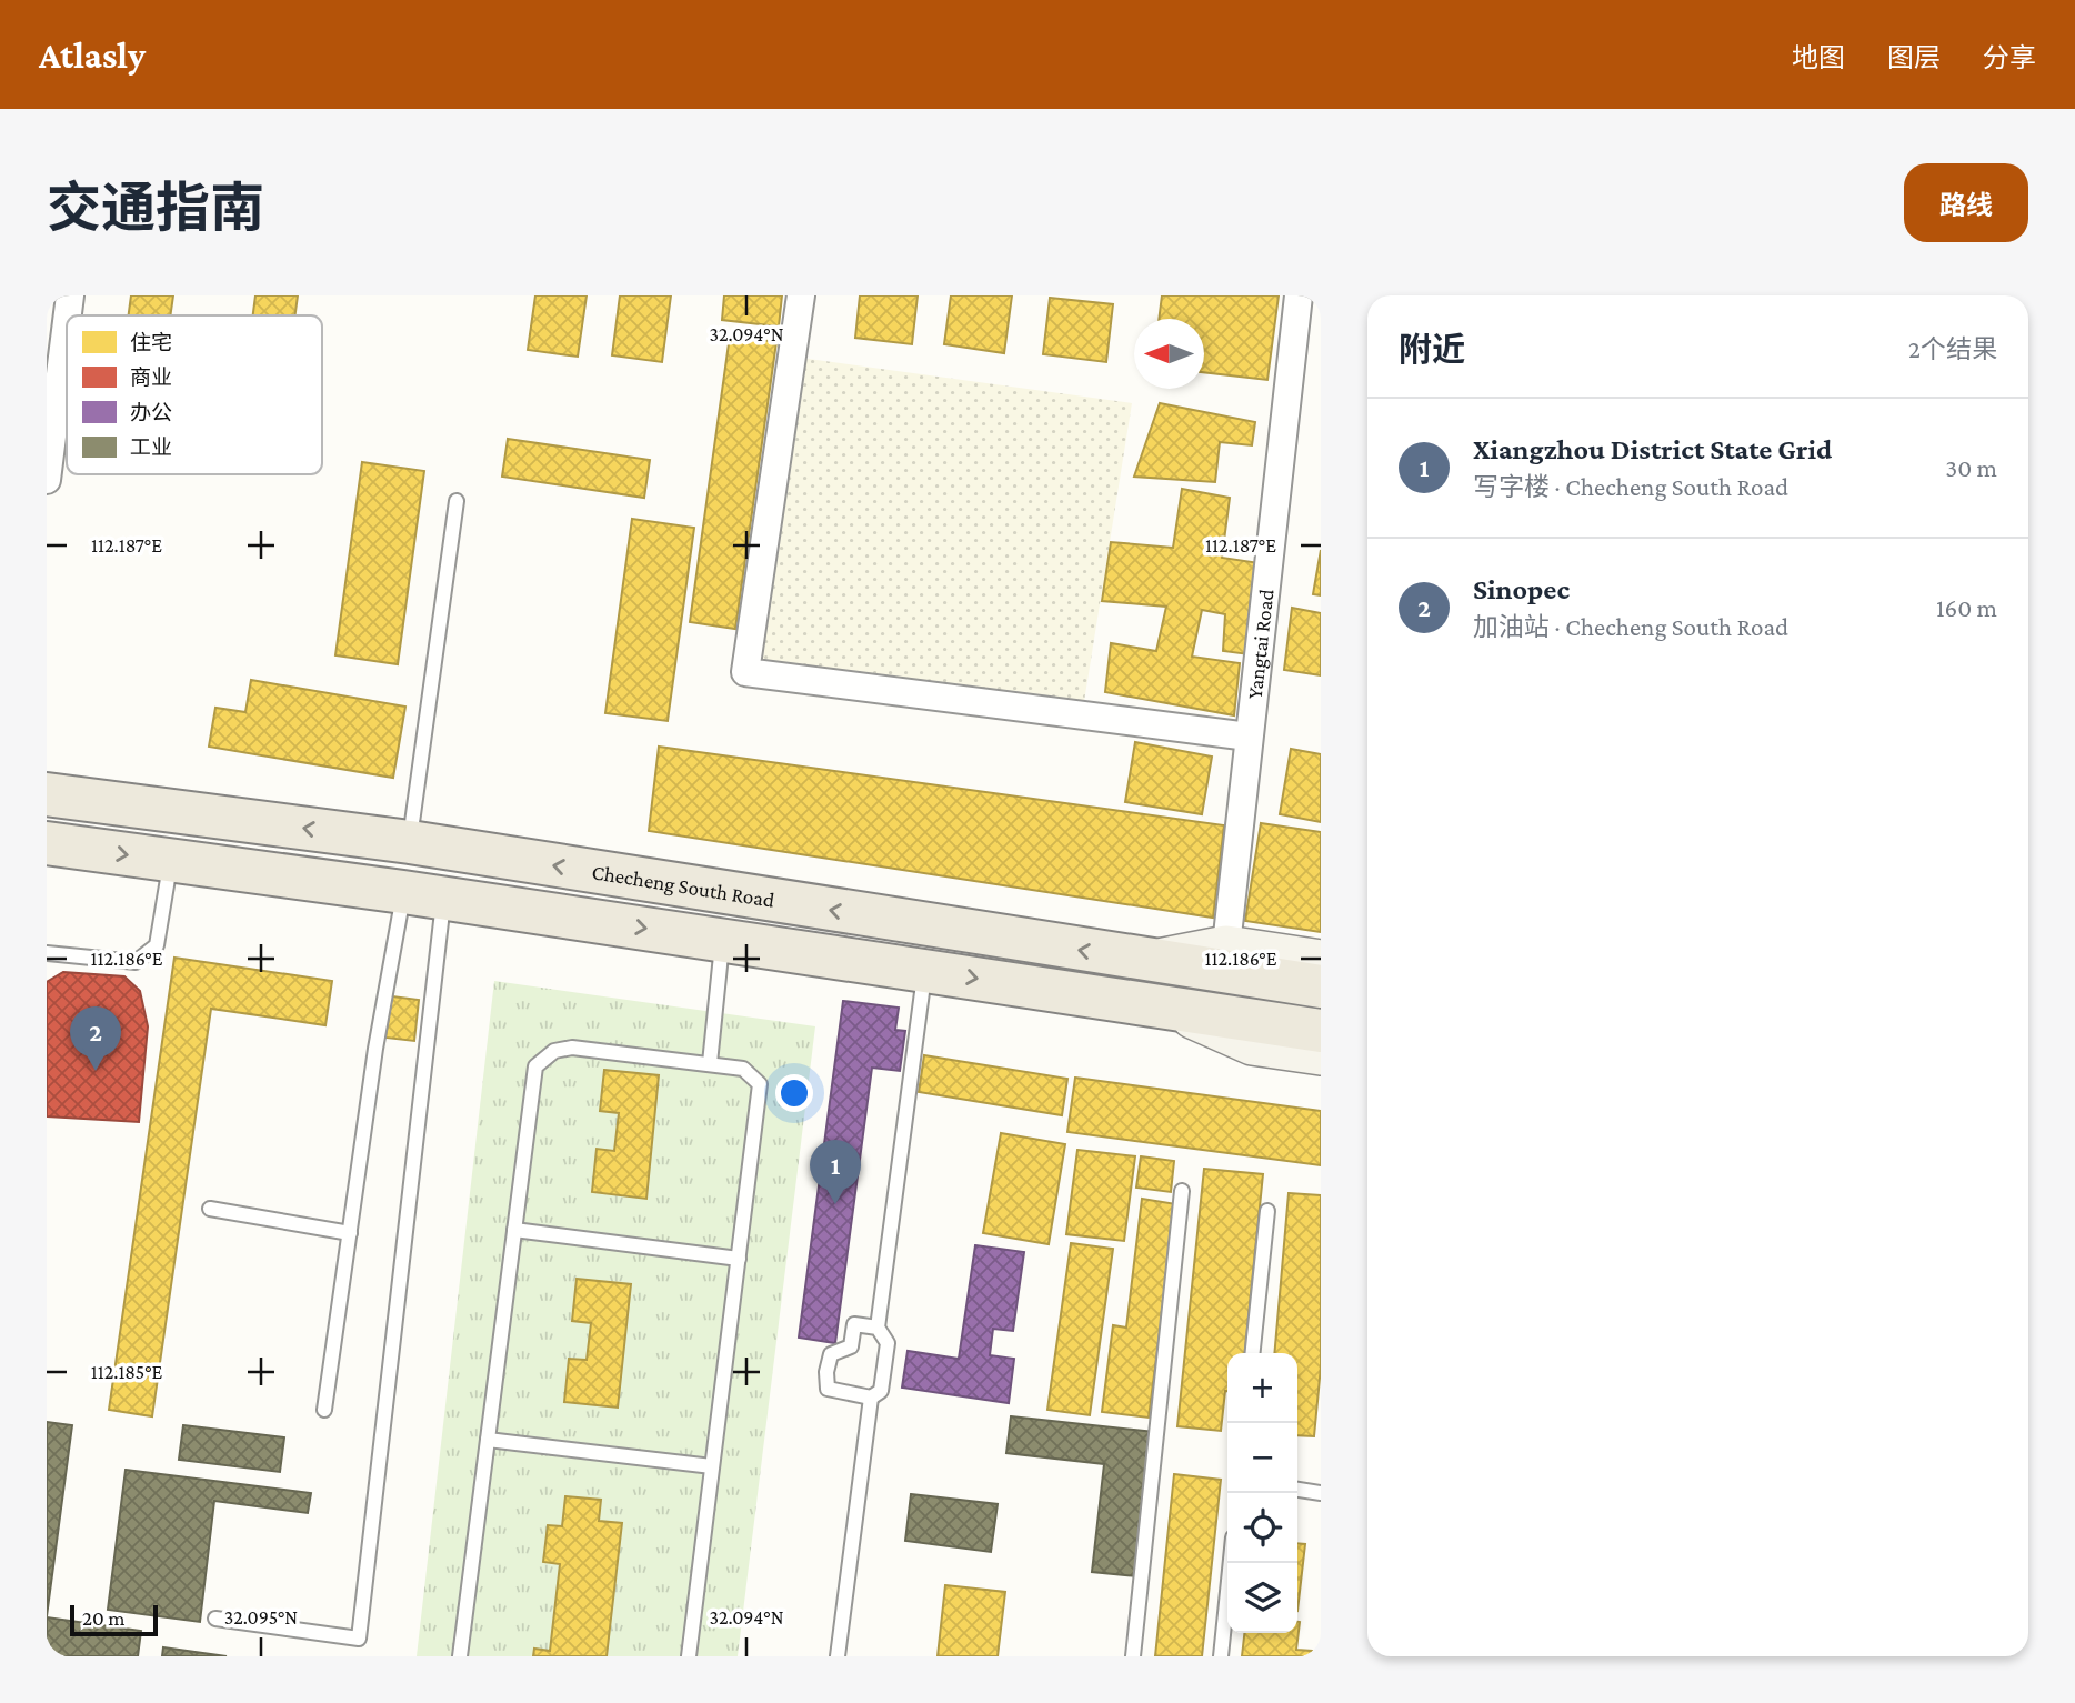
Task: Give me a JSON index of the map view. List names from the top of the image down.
{
  "streets": {
    "main road": ["Checheng South Road"],
    "street": ["Yangtai Road"]
  },
  "legend": [
    "住宅",
    "商业",
    "办公",
    "工业"
  ],
  "scale_bar": "20 m",
  "north": "left",
  "page": {
    "header": "Atlasly",
    "nav": ["地图", "图层", "分享"],
    "title": "交通指南",
    "buttons": "路线",
    "heading": ["附近", "2个结果"],
    "list": [
      {
        "mark": "1",
        "name": "Xiangzhou District State Grid",
        "note": "写字楼 · Checheng South Road",
        "value": "30 m"
      },
      {
        "mark": "2",
        "name": "Sinopec",
        "note": "加油站 · Checheng South Road",
        "value": "160 m"
      }
    ],
    "pins": ["2", "1"],
    "map_buttons": ["+", "−"],
    "scale": "20 m"
  },
  "coordinates": [
    "32.094°N",
    "112.187°E",
    "112.186°E",
    "112.185°E",
    "32.095°N"
  ]
}
